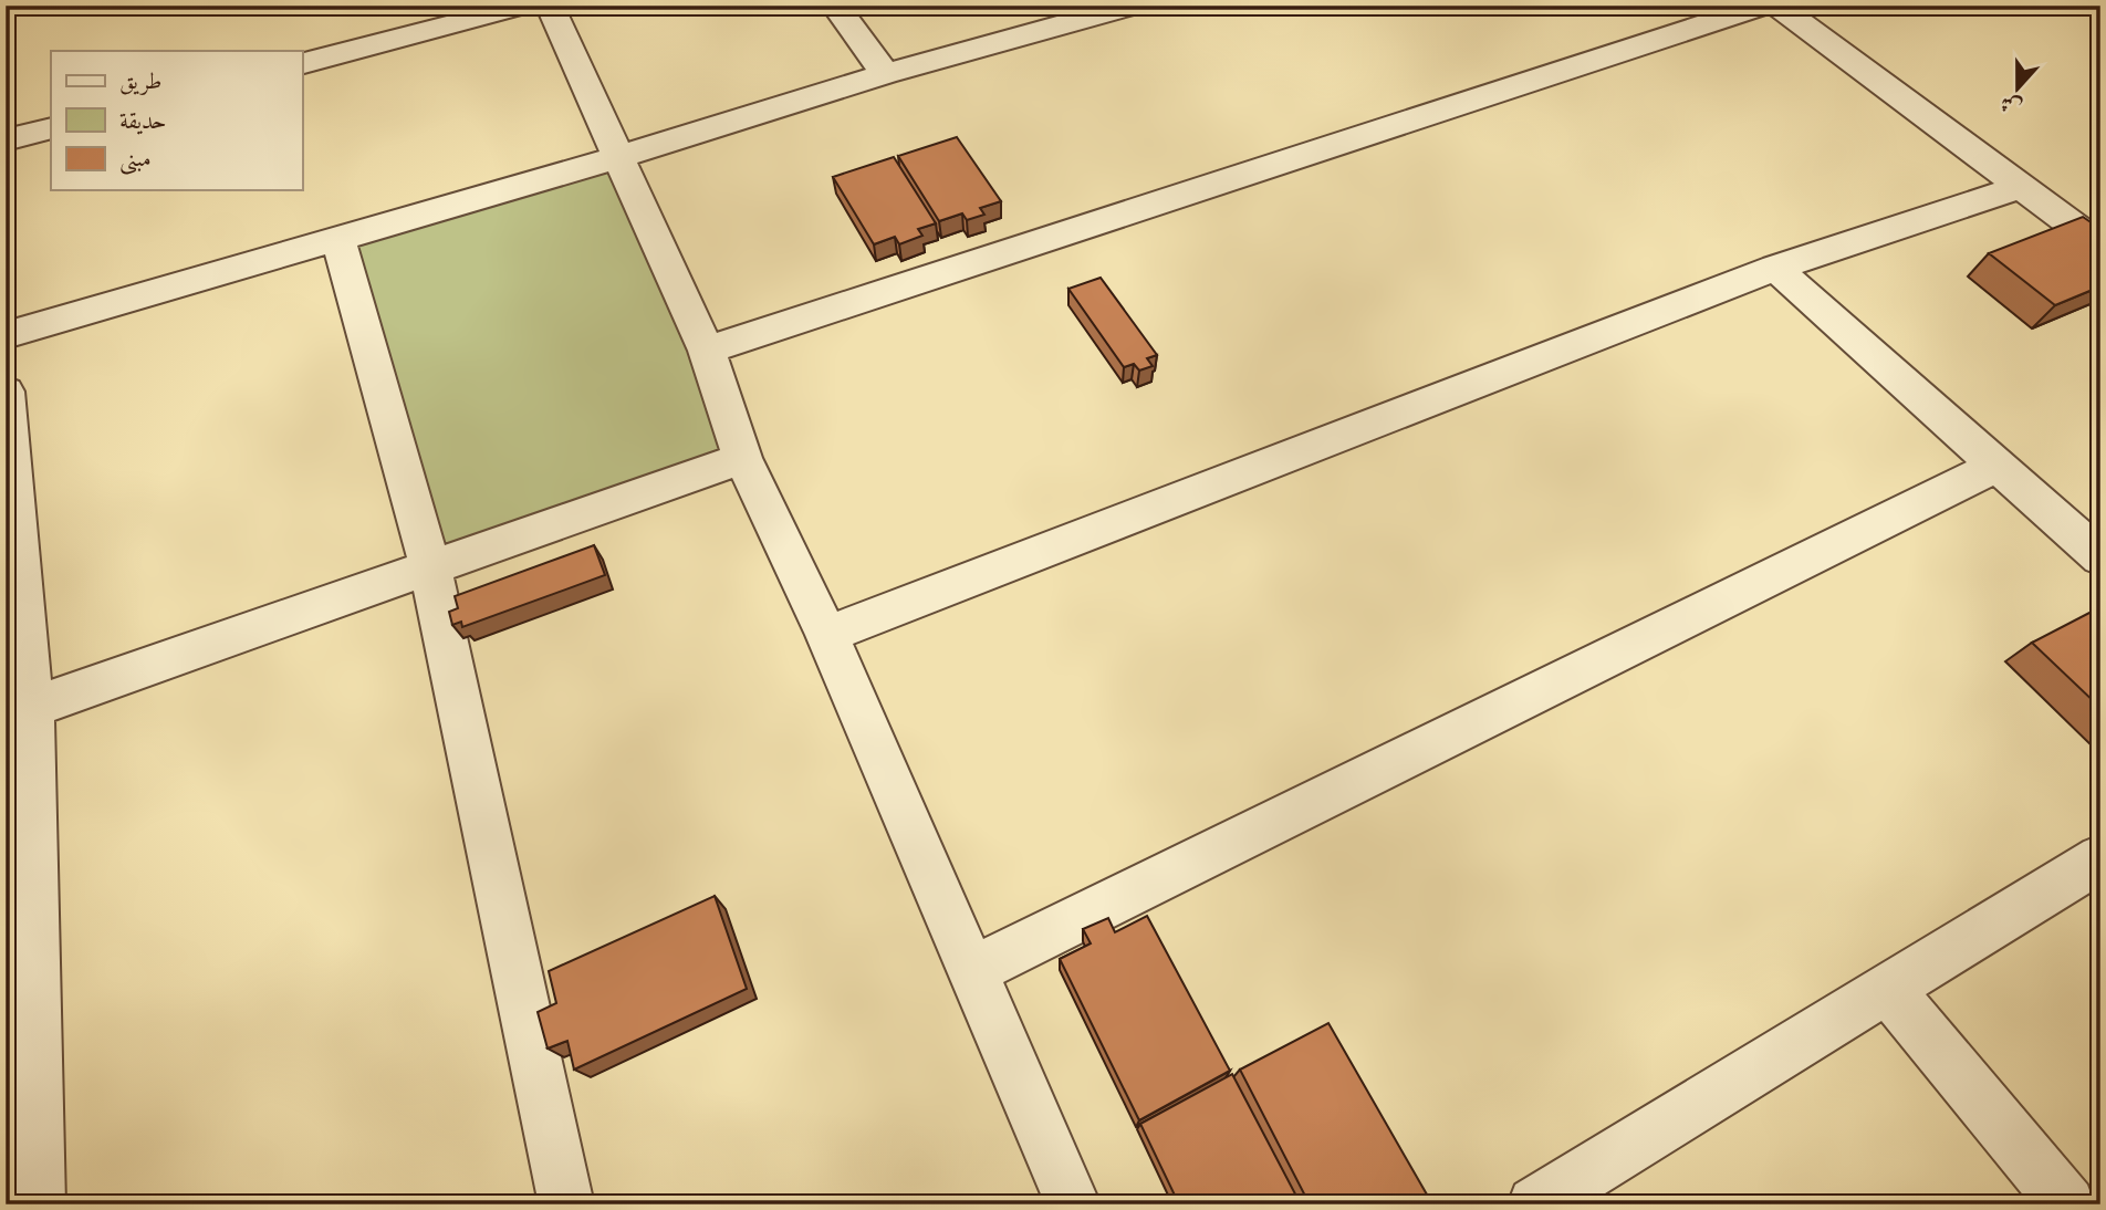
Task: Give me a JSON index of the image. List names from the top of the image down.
{
  "legend": ["طريق", "حديقة", "مبنى"],
  "north": "bottom"
}
